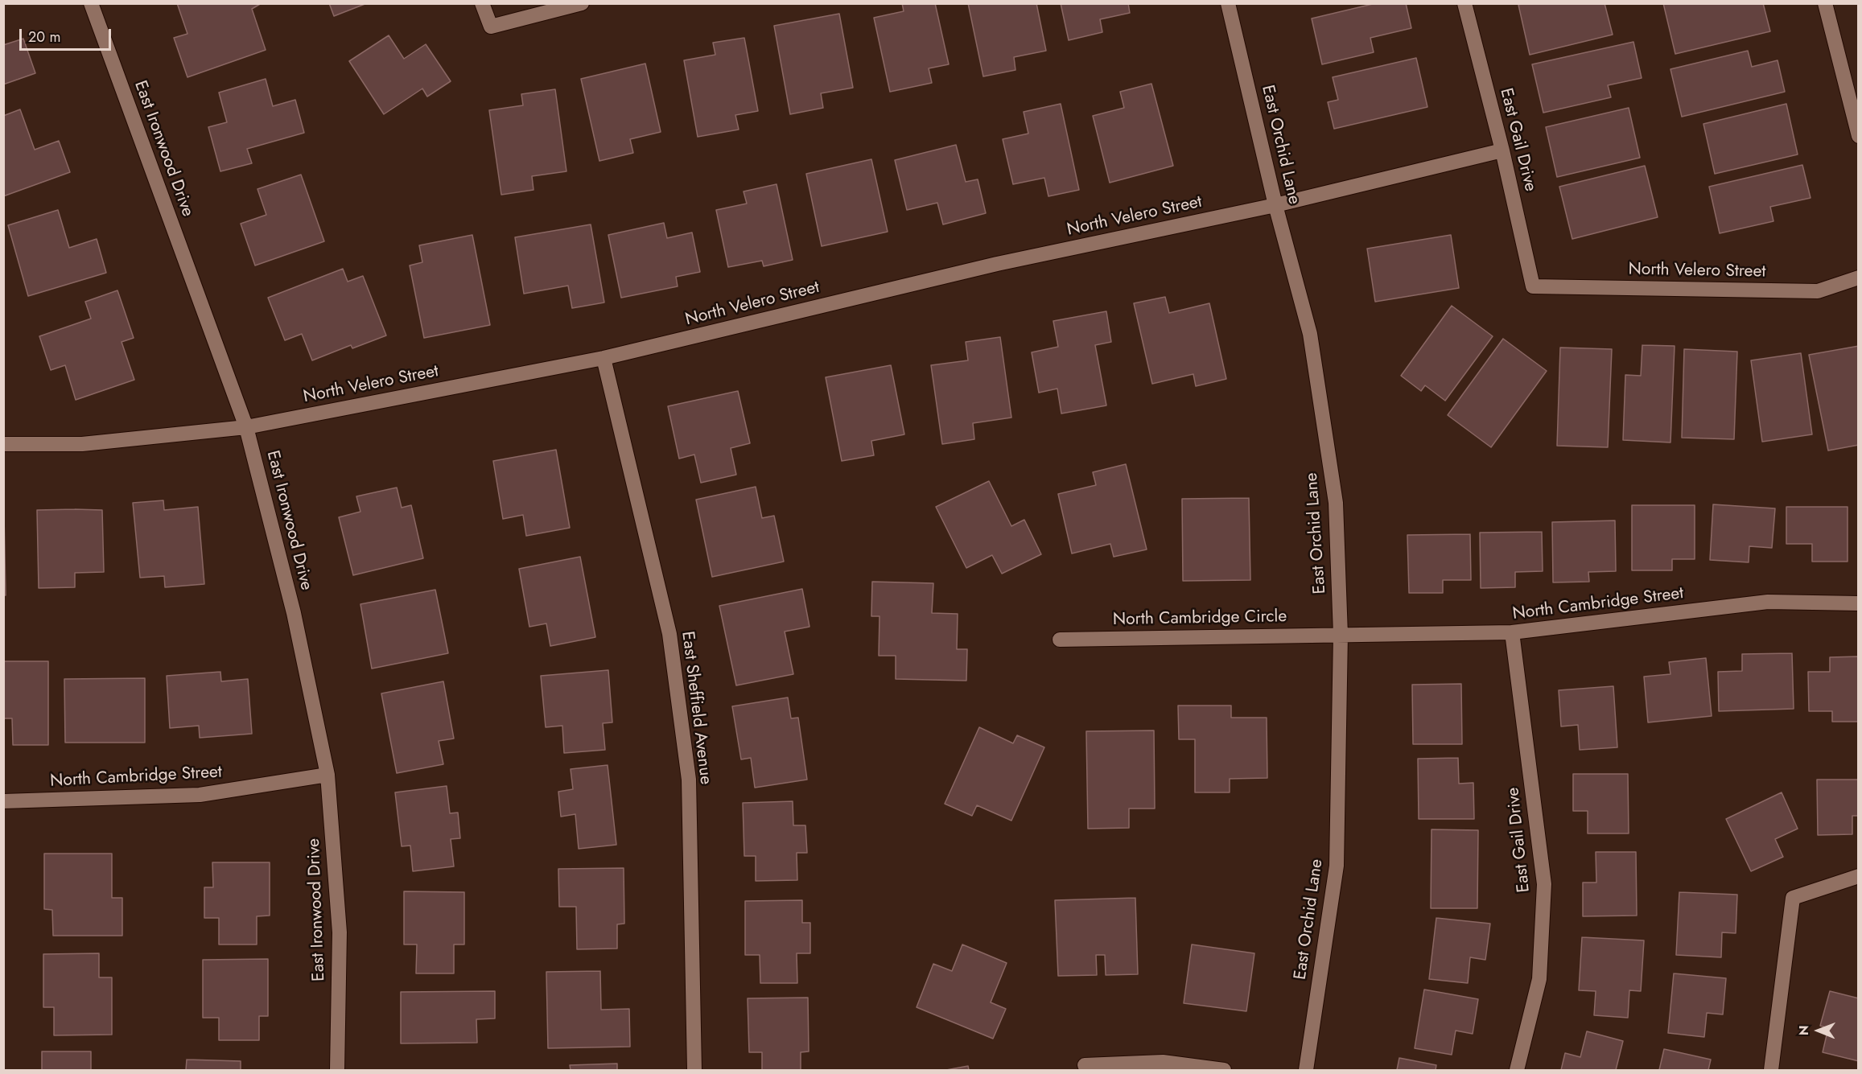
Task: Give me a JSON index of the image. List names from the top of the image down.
{
  "streets": {
    "street": [
      "East Gail Drive",
      "East Orchid Lane",
      "East Ironwood Drive",
      "North Velero Street",
      "North Cambridge Street",
      "North Cambridge Circle",
      "East Sheffield Avenue"
    ]
  },
  "crossings": [
    ["East Gail Drive", "North Velero Street"],
    ["East Gail Drive", "North Cambridge Street"],
    ["East Orchid Lane", "North Velero Street"],
    ["East Orchid Lane", "North Cambridge Street"],
    ["East Orchid Lane", "North Cambridge Circle"],
    ["East Ironwood Drive", "North Velero Street"],
    ["East Ironwood Drive", "North Cambridge Street"],
    ["North Velero Street", "East Sheffield Avenue"],
    ["North Cambridge Street", "North Cambridge Circle"]
  ],
  "scale_bar": "20 m",
  "north": "left"
}
